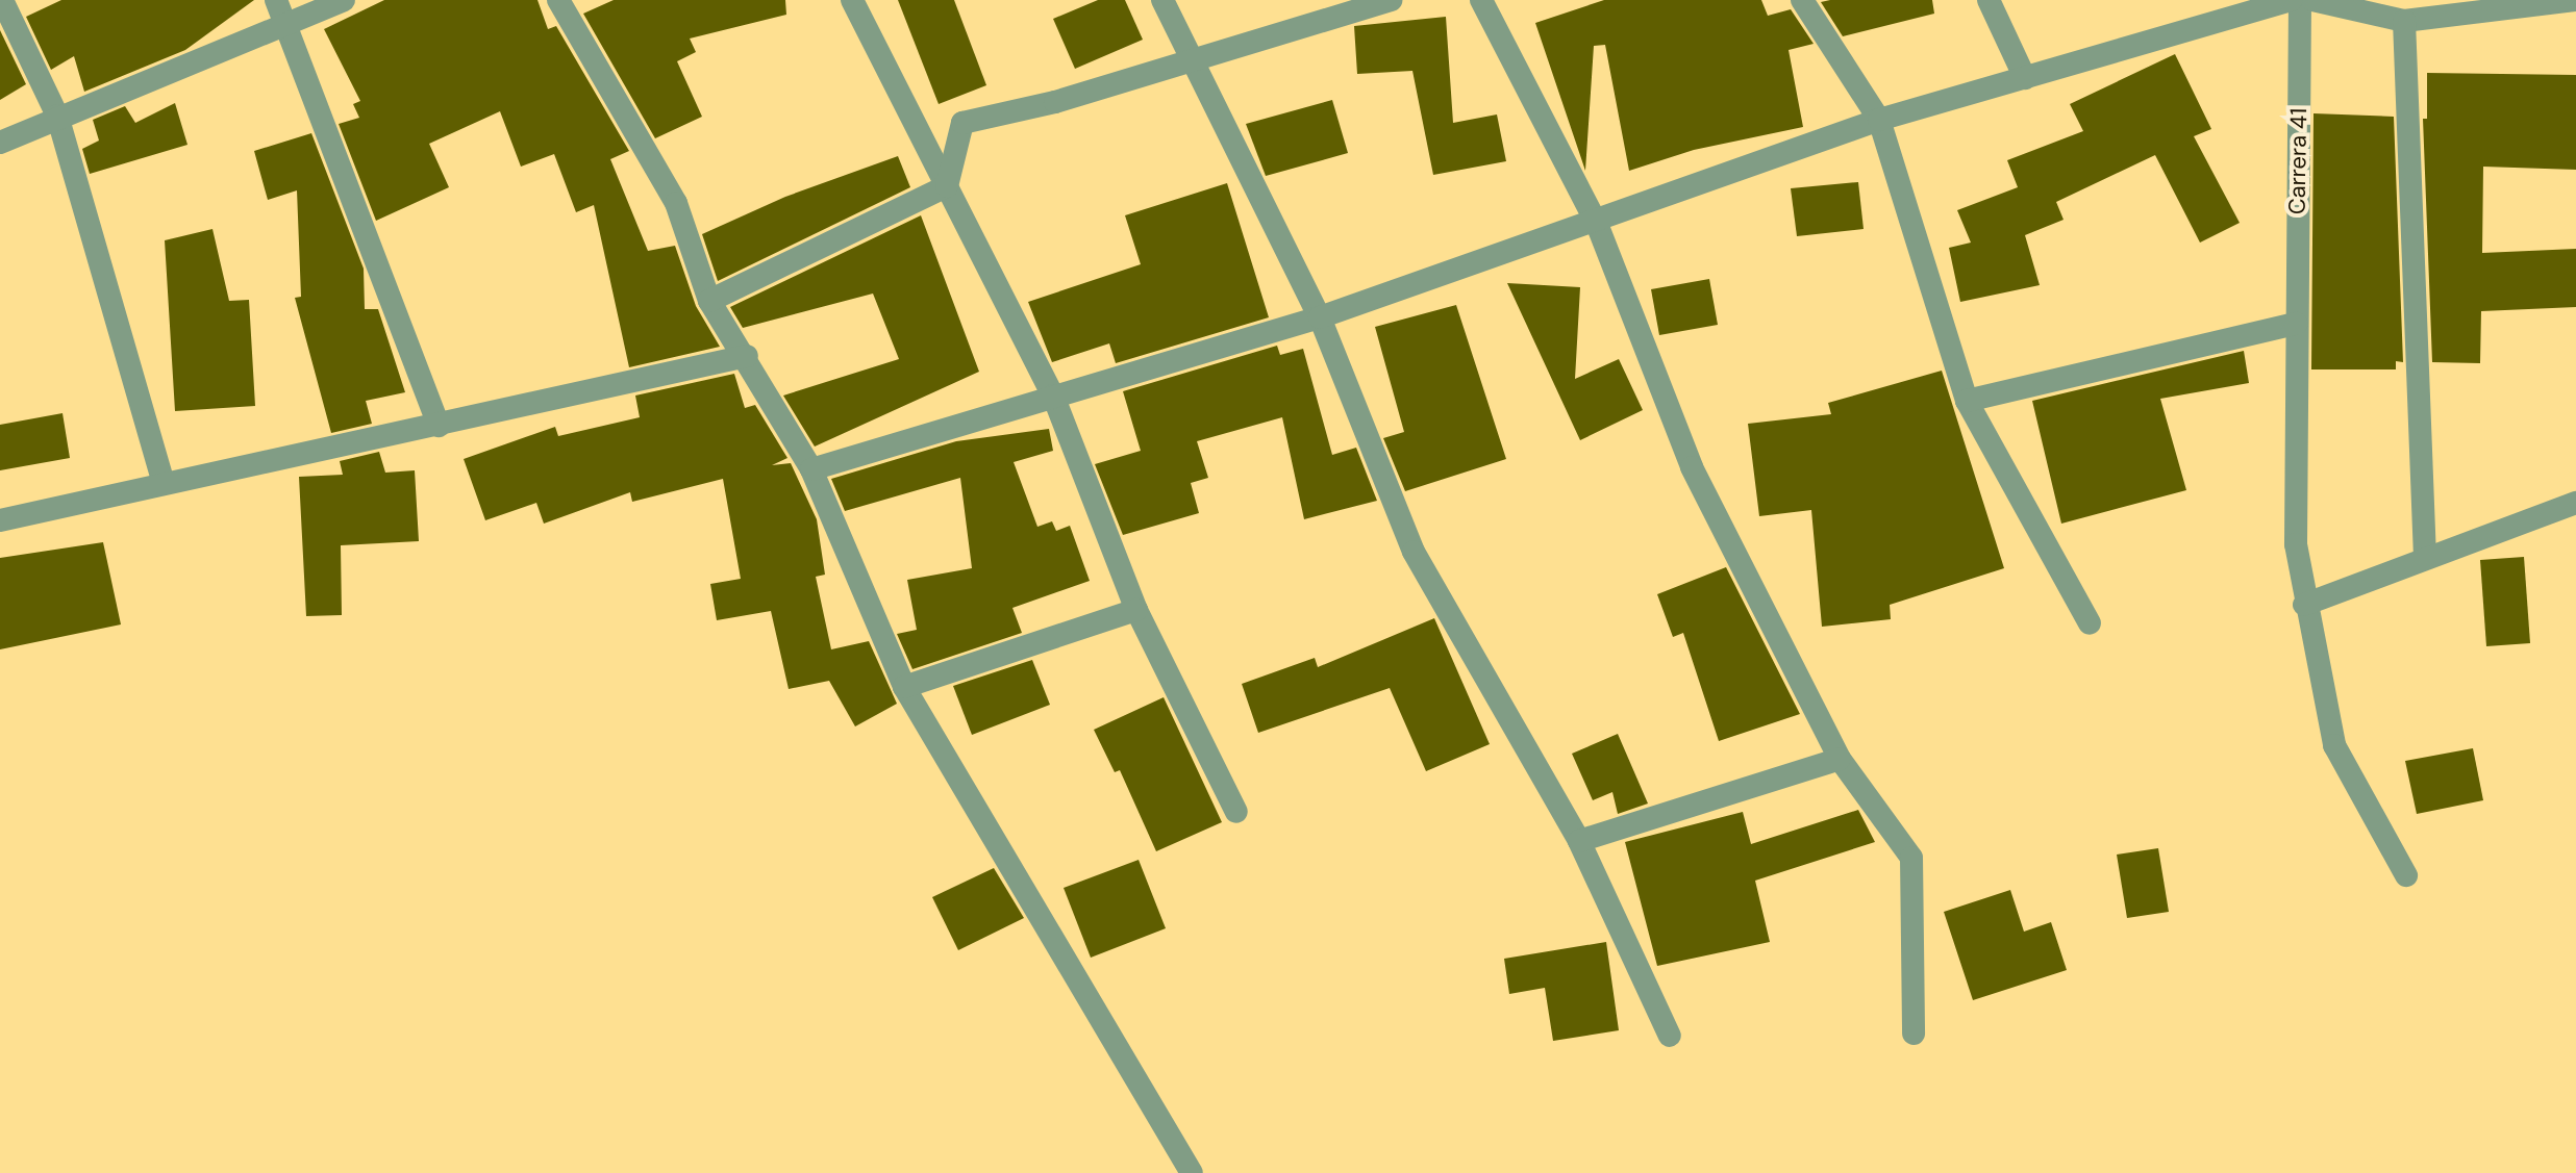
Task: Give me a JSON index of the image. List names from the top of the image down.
{
  "streets": {
    "street": ["Carrera 41"]
  }
}
